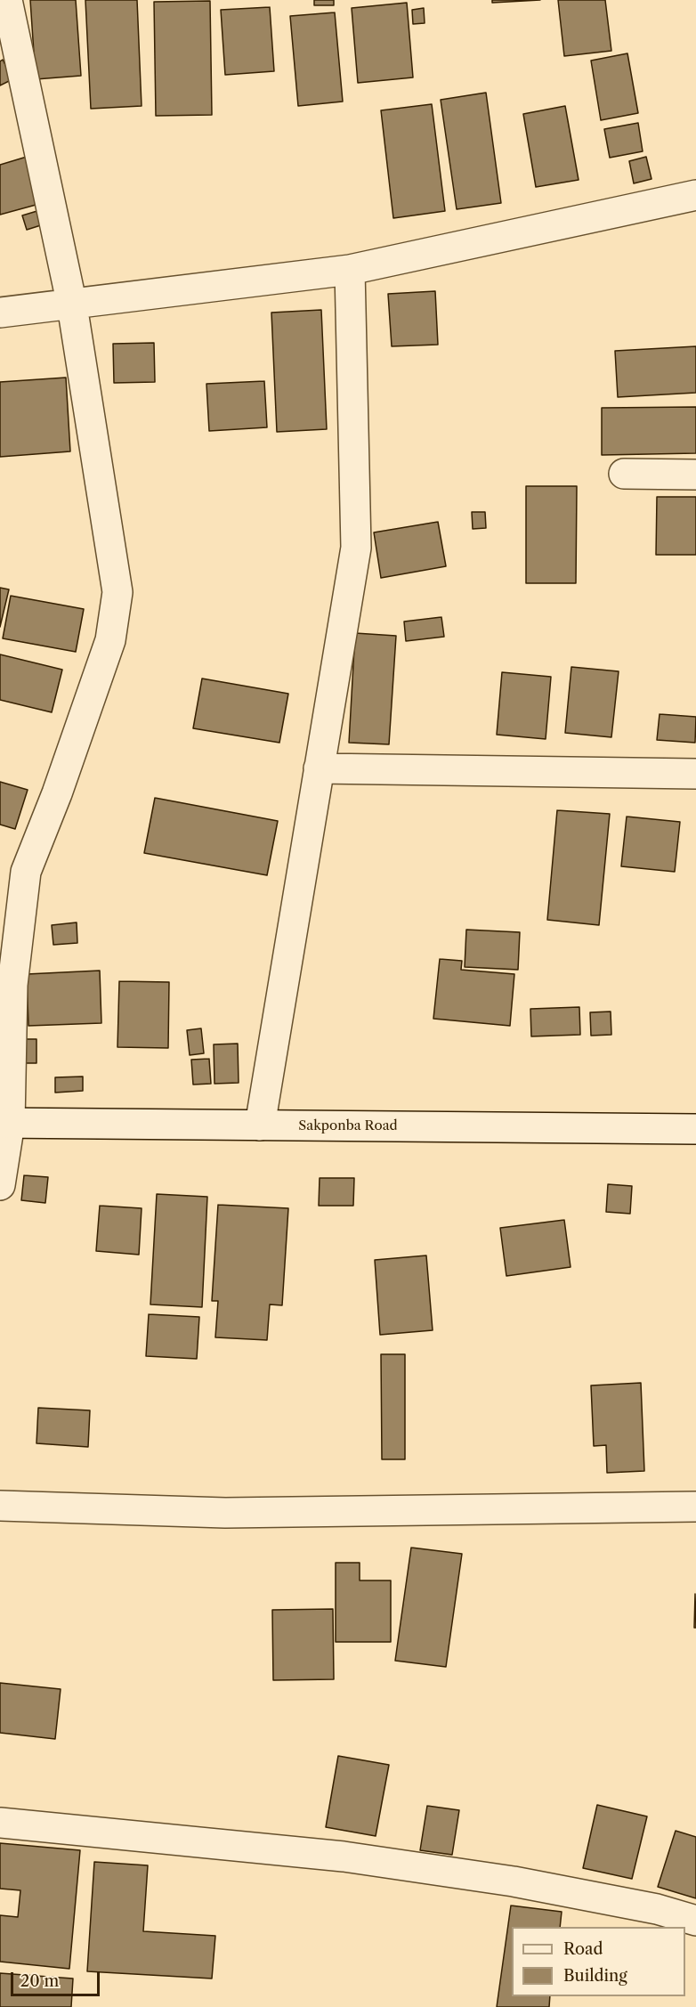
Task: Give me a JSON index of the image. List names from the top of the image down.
{
  "streets": {
    "street": ["Sakponba Road"]
  },
  "legend": ["Road", "Building"],
  "scale_bar": "20 m"
}
